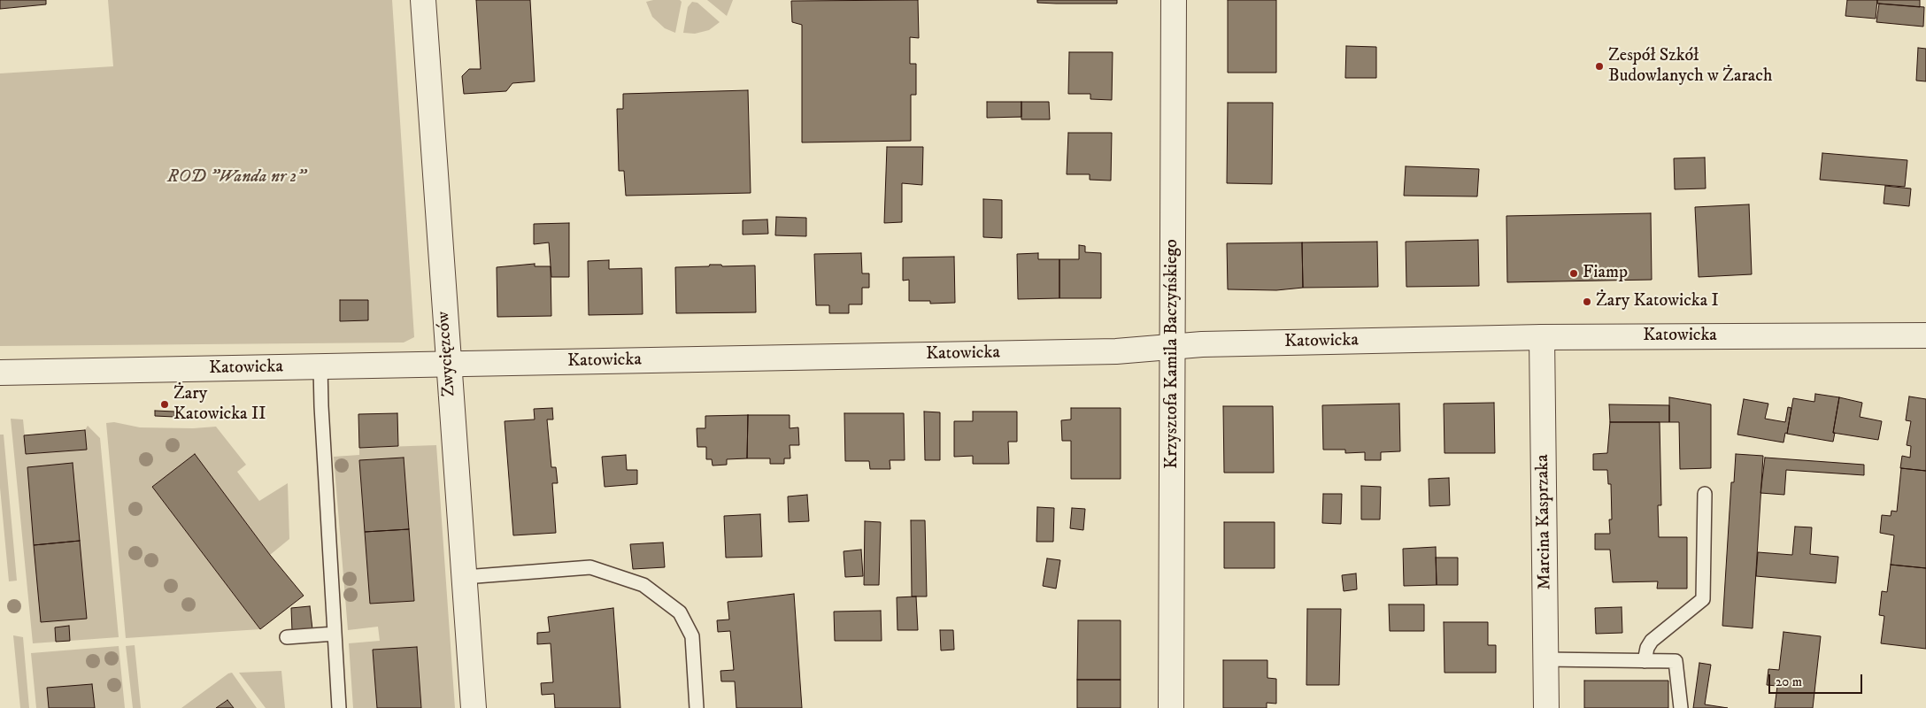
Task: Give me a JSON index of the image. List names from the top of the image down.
{
  "streets": {
    "street": [
      "Katowicka",
      "Zwycięzców",
      "Krzysztofa Kamila Baczyńskiego",
      "Marcina Kasprzaka"
    ]
  },
  "crossings": [
    ["Katowicka", "Zwycięzców"],
    ["Katowicka", "Krzysztofa Kamila Baczyńskiego"],
    ["Katowicka", "Marcina Kasprzaka"]
  ],
  "parks": ["ROD \"Wanda nr 2\""],
  "places": [
    "Zespół Szkół Budowlanych w Żarach",
    "Fiamp",
    "Żary Katowicka I",
    "Żary Katowicka II"
  ],
  "scale_bar": "20 m"
}
